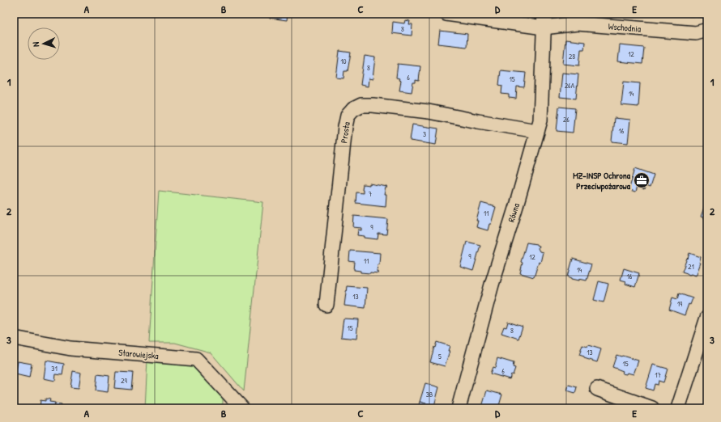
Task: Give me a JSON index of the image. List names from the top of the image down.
{
  "streets": {
    "street": [
      "Wschodnia",
      "Prosta",
      "Równa",
      "Starowiejska"
    ]
  },
  "crossings": [
    ["Wschodnia", "Równa"],
    ["Prosta", "Równa"]
  ],
  "places": {
    "office": ["MZ-INSP Ochrona Przeciwpożarowa"]
  },
  "house_numbers": [
    "8",
    "12",
    "28",
    "10",
    "8",
    "6",
    "15",
    "26A",
    "14",
    "26",
    "16",
    "3",
    "7",
    "11",
    "9",
    "9",
    "12",
    "11",
    "21",
    "14",
    "16",
    "13",
    "19",
    "15",
    "8",
    "13",
    "5",
    "15",
    "31",
    "6",
    "17",
    "29",
    "3B"
  ],
  "north": "left",
  "grid": {
    "columns": [
      "A",
      "B",
      "C",
      "D",
      "E"
    ],
    "rows": ["1", "2", "3"]
  }
}
